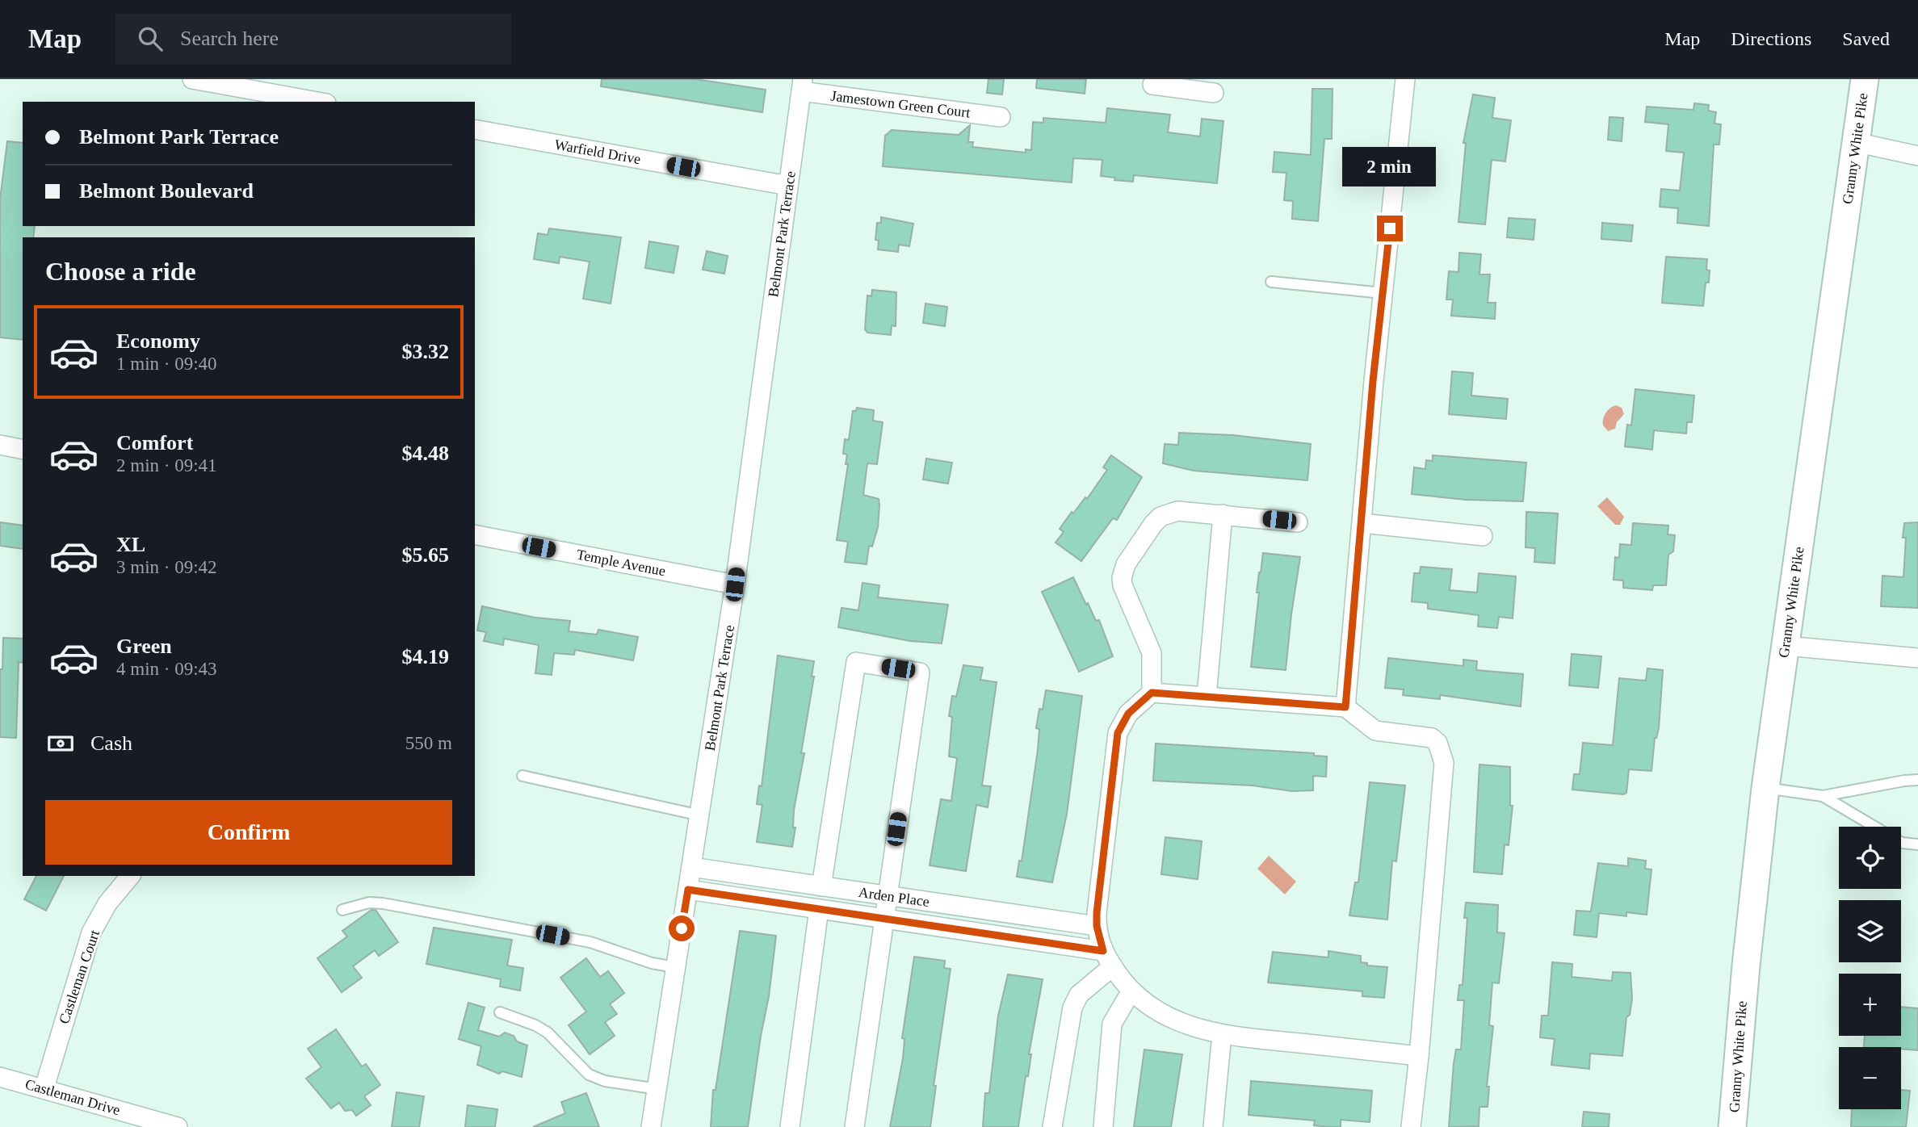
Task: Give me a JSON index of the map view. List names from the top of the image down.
{
  "streets": {
    "main road": ["Granny White Pike"],
    "street": [
      "Jamestown Green Court",
      "Warfield Drive",
      "Belmont Park Terrace",
      "Temple Avenue",
      "Arden Place",
      "Castleman Court",
      "Castleman Drive"
    ]
  },
  "crossings": [
    ["Jamestown Green Court", "Belmont Park Terrace"],
    ["Warfield Drive", "Belmont Park Terrace"],
    ["Belmont Park Terrace", "Temple Avenue"],
    ["Belmont Park Terrace", "Arden Place"],
    ["Castleman Court", "Castleman Drive"]
  ],
  "page": {
    "header": "Map",
    "search": "Search here",
    "nav": ["Map", "Directions", "Saved"],
    "banner": ["Belmont Park Terrace", "Belmont Boulevard"],
    "bubble": "2 min",
    "heading": "Choose a ride",
    "list": [
      {
        "name": "Economy",
        "note": "1 min · 09:40",
        "value": "$3.32"
      },
      {
        "name": "Comfort",
        "note": "2 min · 09:41",
        "value": "$4.48"
      },
      {
        "name": "XL",
        "note": "3 min · 09:42",
        "value": "$5.65"
      },
      {
        "name": "Green",
        "note": "4 min · 09:43",
        "value": "$4.19"
      }
    ],
    "pay": ["Cash", "550 m"],
    "buttons": "Confirm",
    "map_buttons": ["+", "−"]
  }
}
